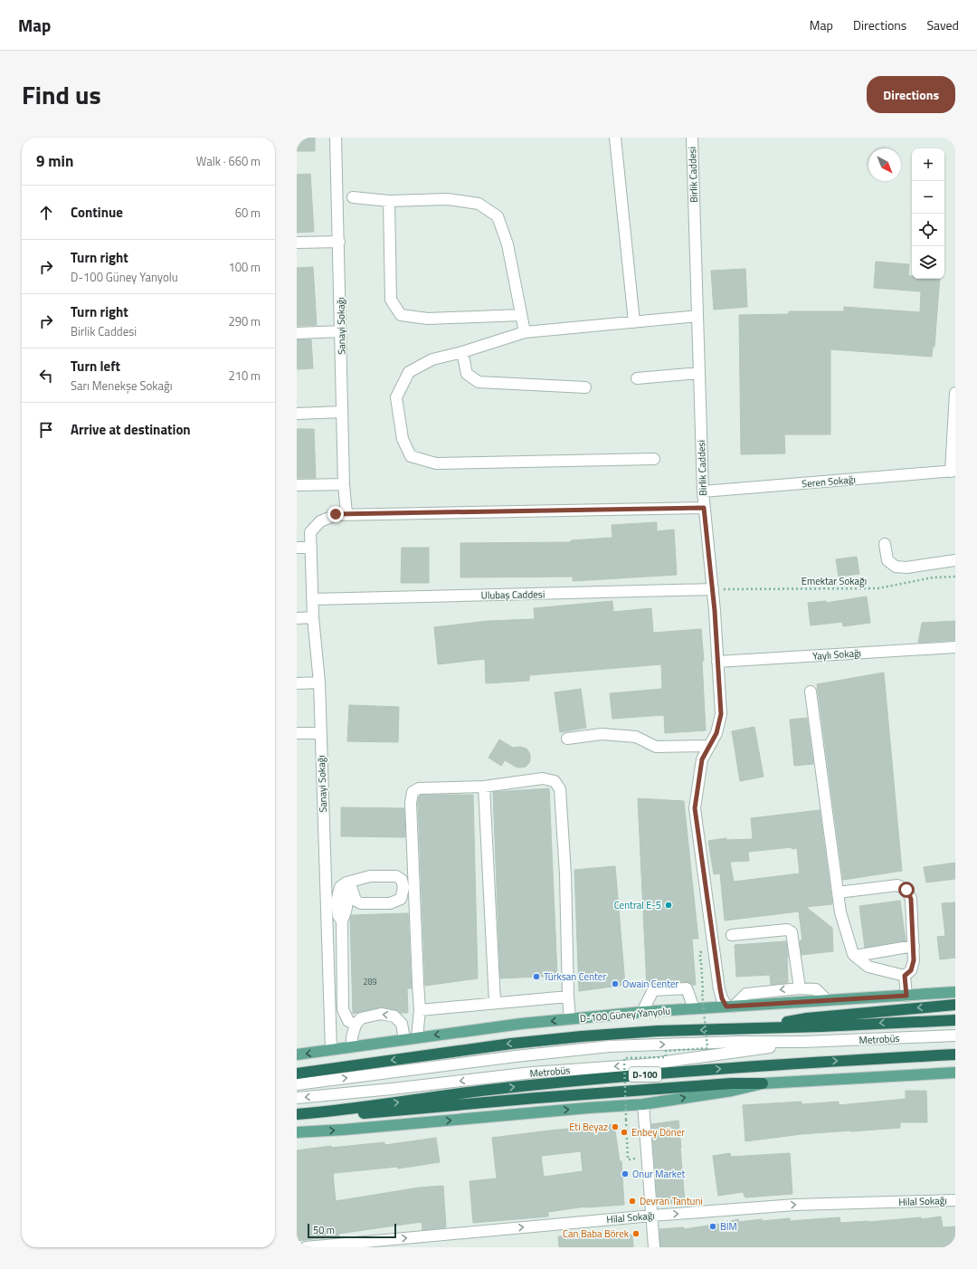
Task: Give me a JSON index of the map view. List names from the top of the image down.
{
  "streets": {
    "highway": ["D-100"],
    "main road": ["D-100 Güney Yanyolu"],
    "street": [
      "Birlik Caddesi",
      "Sanayi Sokağı",
      "Seren Sokağı",
      "Ulubaş Caddesi",
      "Yaylı Sokağı",
      "Metrobüs",
      "Hilal Sokağı"
    ],
    "path": ["Emektar Sokağı"]
  },
  "crossings": [
    ["Birlik Caddesi", "Seren Sokağı"],
    ["Birlik Caddesi", "Emektar Sokağı"],
    ["Birlik Caddesi", "Ulubaş Caddesi"],
    ["Birlik Caddesi", "Yaylı Sokağı"],
    ["Birlik Caddesi", "D-100 Güney Yanyolu"],
    ["Sanayi Sokağı", "Ulubaş Caddesi"],
    ["Sanayi Sokağı", "D-100 Güney Yanyolu"],
    ["Emektar Sokağı", "Ulubaş Caddesi"]
  ],
  "one_way": ["Hilal Sokağı"],
  "places": [
    "Central E-5",
    "Türksan Center",
    "Owain Center",
    "Eti Beyaz",
    "Enbey Döner",
    "Onur Market",
    "Devran Tantuni",
    "BİM",
    "Can Baba Börek"
  ],
  "house_numbers": ["289"],
  "scale_bar": "50 m",
  "north": "bottom right",
  "page": {
    "header": "Map",
    "nav": ["Map", "Directions", "Saved"],
    "title": "Find us",
    "buttons": "Directions",
    "heading": ["9 min", "Walk · 660 m"],
    "map_buttons": ["+", "−"],
    "list": [
      ["Continue", "60 m"],
      ["Turn right", "D-100 Güney Yanyolu", "100 m"],
      ["Turn right", "Birlik Caddesi", "290 m"],
      ["Turn left", "Sarı Menekşe Sokağı", "210 m"],
      "Arrive at destination"
    ],
    "scale": "50 m"
  }
}
